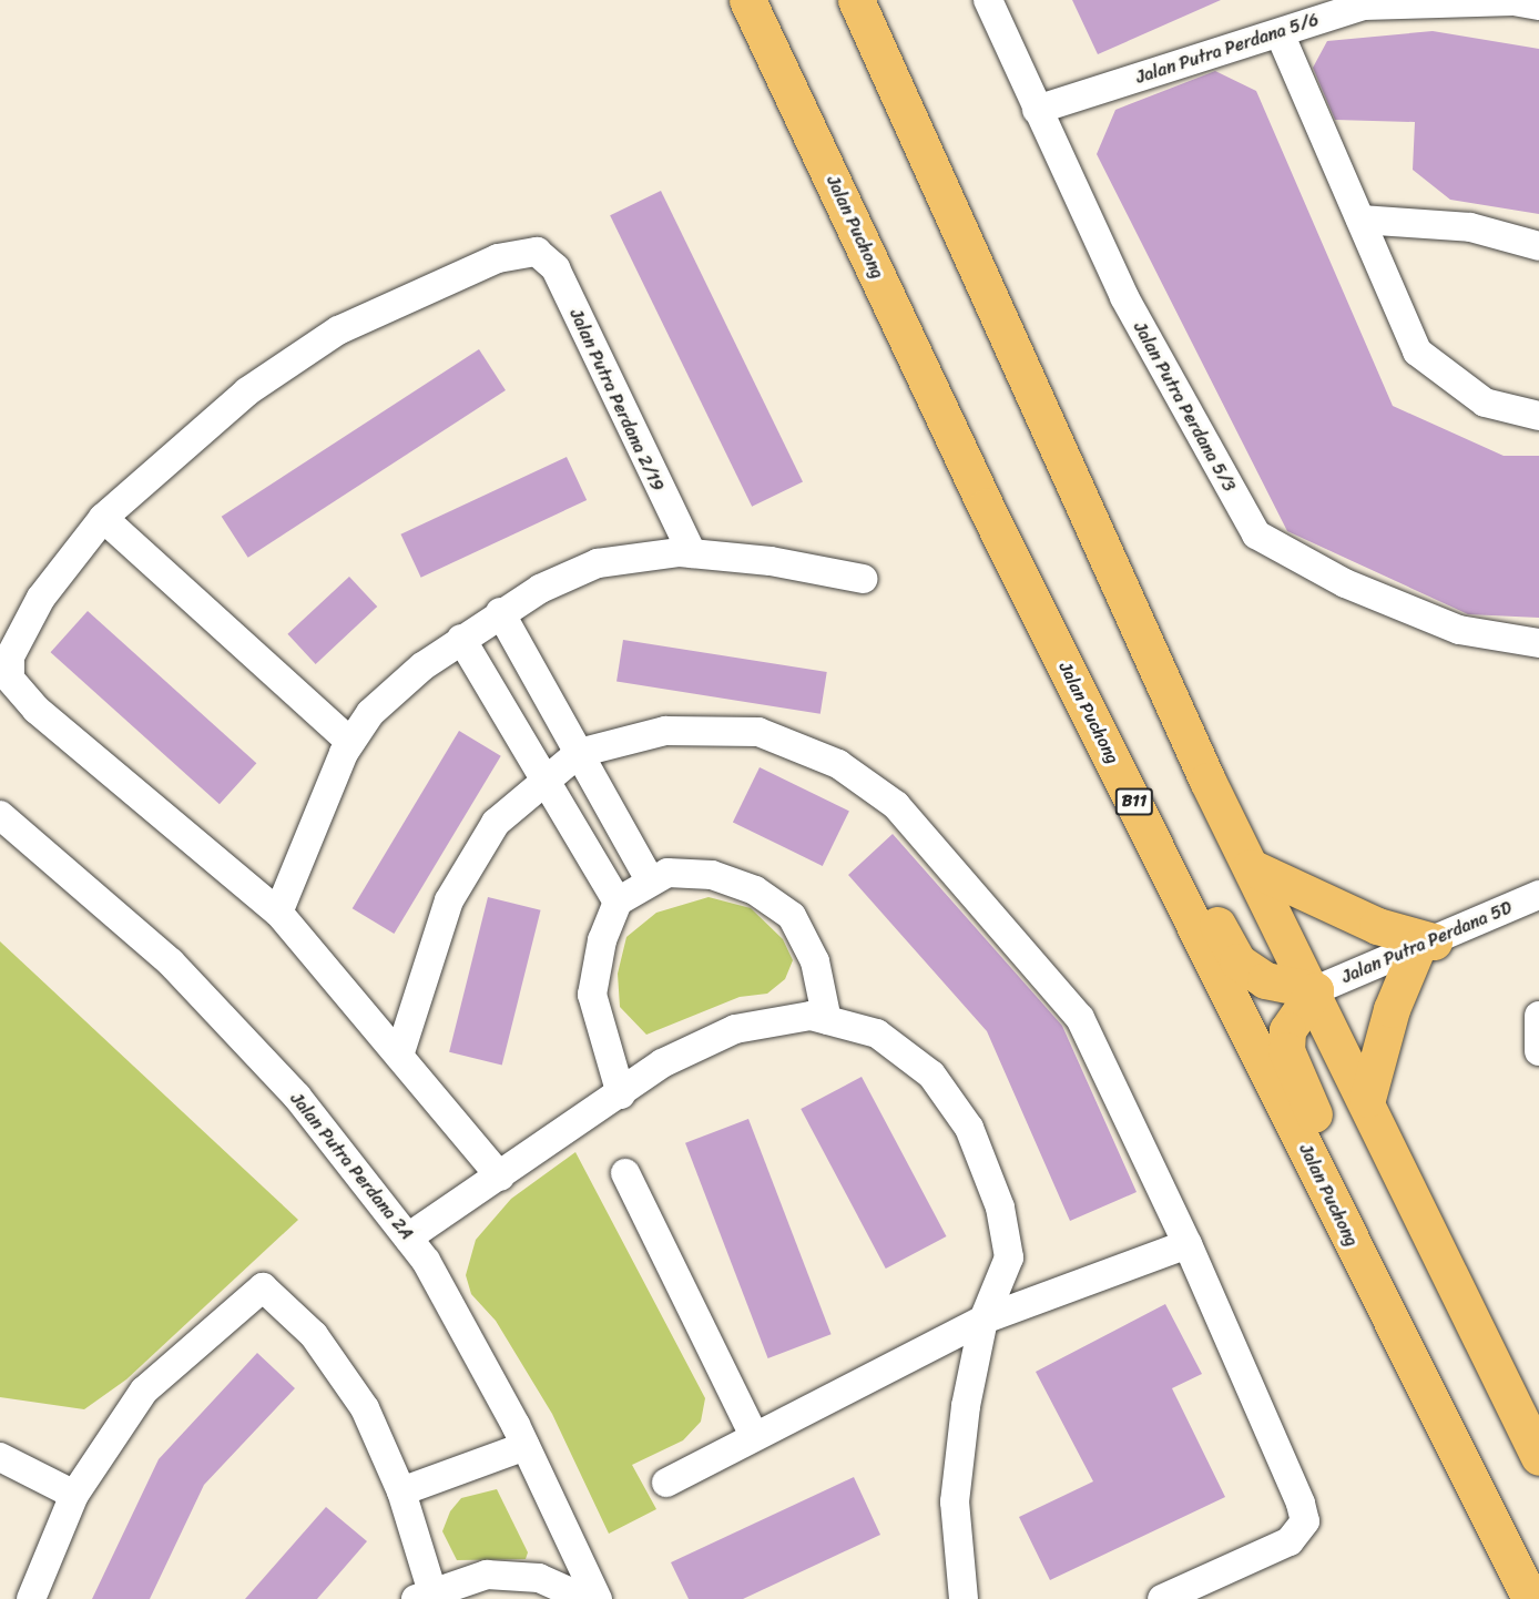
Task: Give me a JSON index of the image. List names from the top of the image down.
{
  "streets": {
    "main road": ["Jalan Puchong", "B11"],
    "street": [
      "Jalan Putra Perdana 5/6",
      "Jalan Putra Perdana 2/19",
      "Jalan Putra Perdana 5/3",
      "Jalan Putra Perdana 5D",
      "Jalan Putra Perdana 2A"
    ]
  },
  "crossings": [
    ["Jalan Putra Perdana 5/6", "Jalan Putra Perdana 5/3"]
  ]
}
